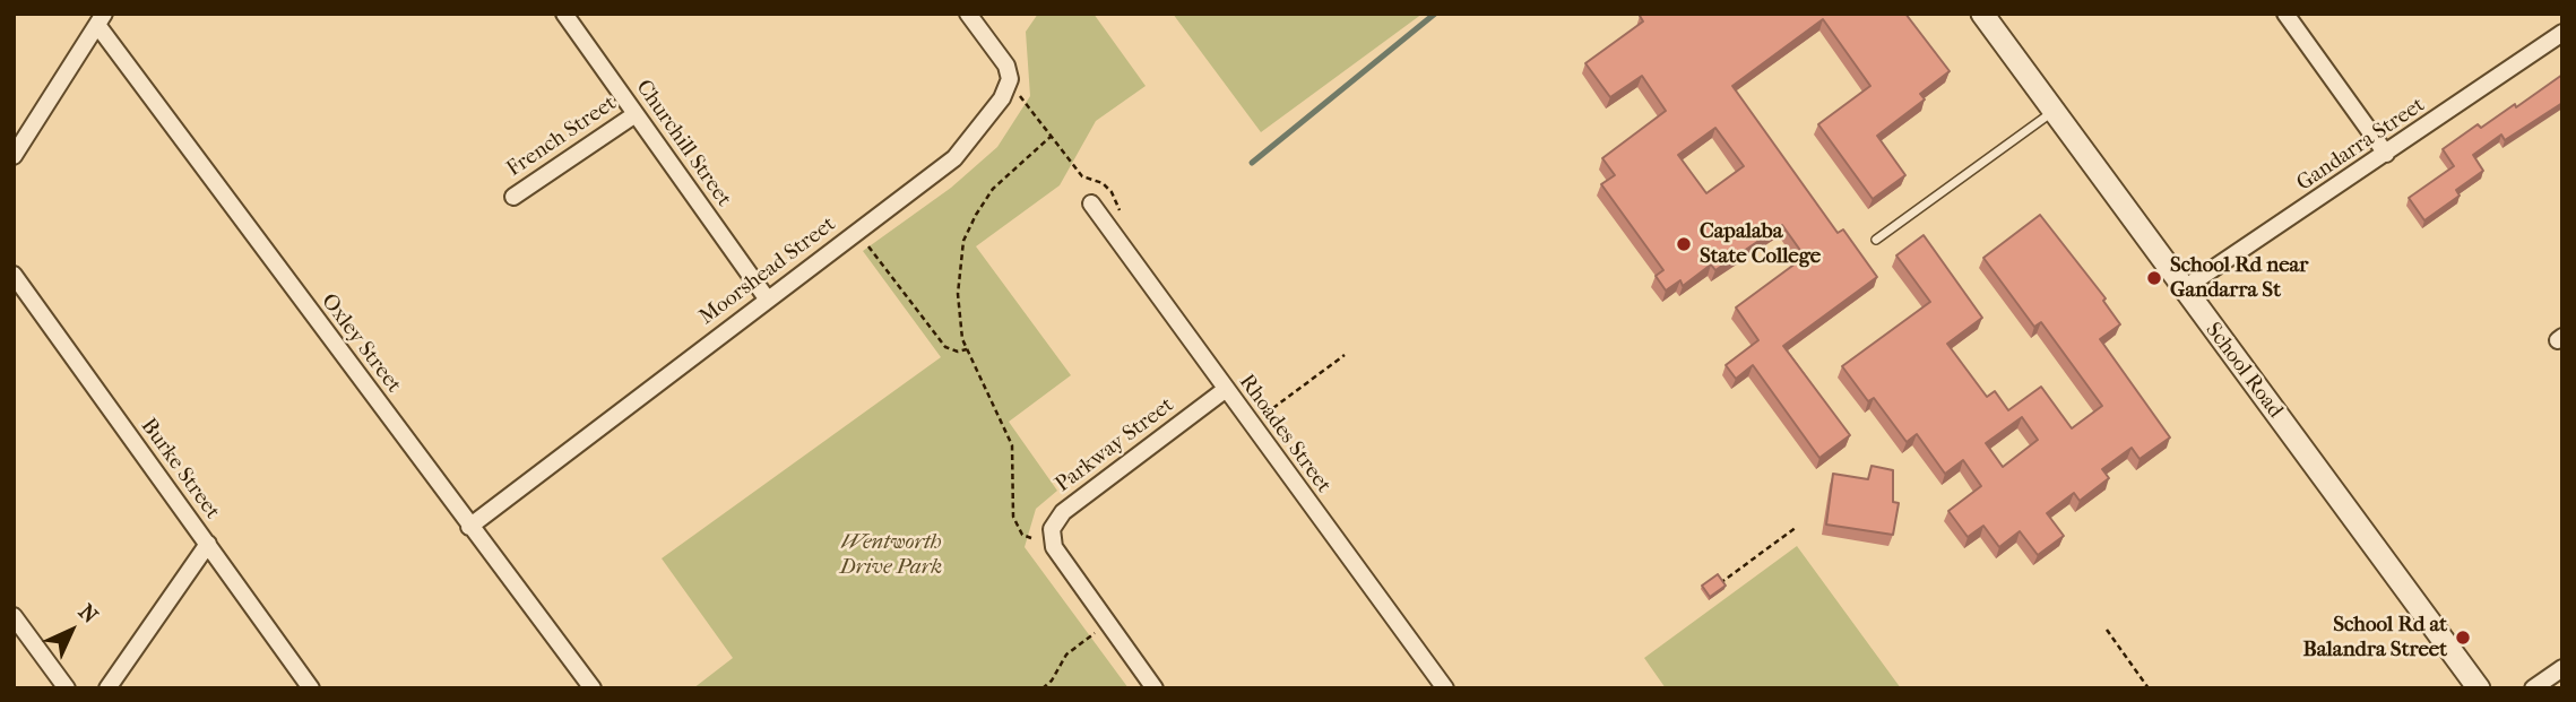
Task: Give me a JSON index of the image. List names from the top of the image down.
{
  "streets": {
    "street": [
      "French Street",
      "Churchill Street",
      "Gandarra Street",
      "Moorshead Street",
      "Oxley Street",
      "School Road",
      "Rhoades Street",
      "Parkway Street",
      "Burke Street"
    ]
  },
  "crossings": [
    ["French Street", "Churchill Street"],
    ["Churchill Street", "Moorshead Street"],
    ["Gandarra Street", "School Road"],
    ["Moorshead Street", "Oxley Street"],
    ["Rhoades Street", "Parkway Street"]
  ],
  "parks": ["Wentworth Drive Park"],
  "places": ["Capalaba State College", "School Rd near Gandarra St", "School Rd at Balandra Street"],
  "north": "top right"
}
